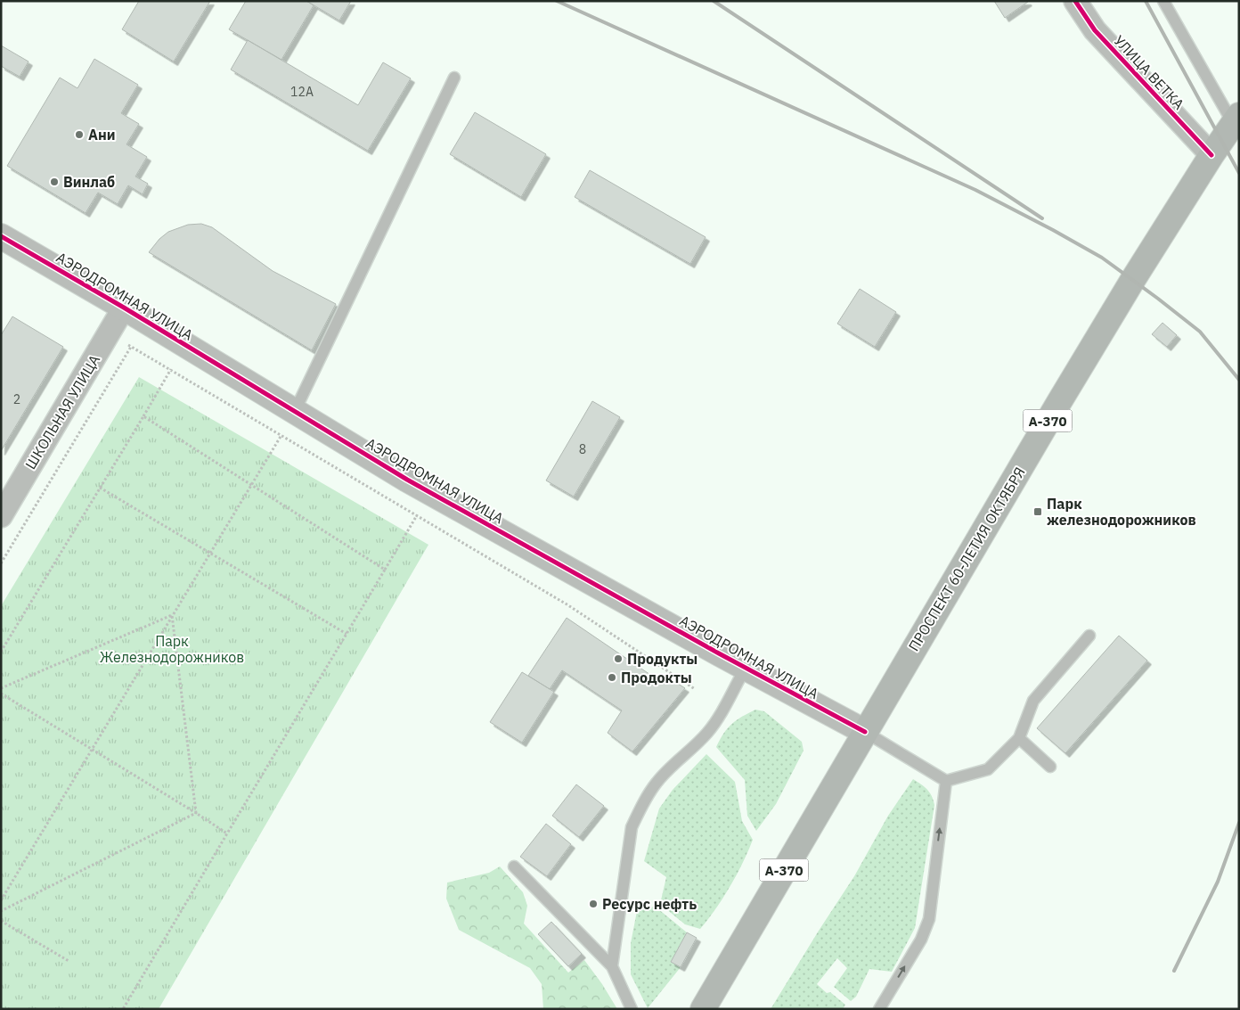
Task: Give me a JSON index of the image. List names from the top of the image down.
{
  "streets": {
    "highway": ["А-370", "ПРОСПЕКТ 60-ЛЕТИЯ ОКТЯБРЯ"],
    "street": ["УЛИЦА ВЕТКА", "АЭРОДРОМНАЯ УЛИЦА", "ШКОЛЬНАЯ УЛИЦА"]
  },
  "crossings": [
    ["УЛИЦА ВЕТКА", "ПРОСПЕКТ 60-ЛЕТИЯ ОКТЯБРЯ"],
    ["АЭРОДРОМНАЯ УЛИЦА", "ШКОЛЬНАЯ УЛИЦА"],
    ["АЭРОДРОМНАЯ УЛИЦА", "ПРОСПЕКТ 60-ЛЕТИЯ ОКТЯБРЯ"]
  ],
  "parks": ["Парк Железнодорожников"],
  "places": {
    "other": [
      "Ани",
      "Винлаб",
      "Продукты",
      "Продокты",
      "Ресурс нефть"
    ],
    "transit": ["Парк железнодорожников"]
  },
  "house_numbers": ["12А", "2", "8"]
}
